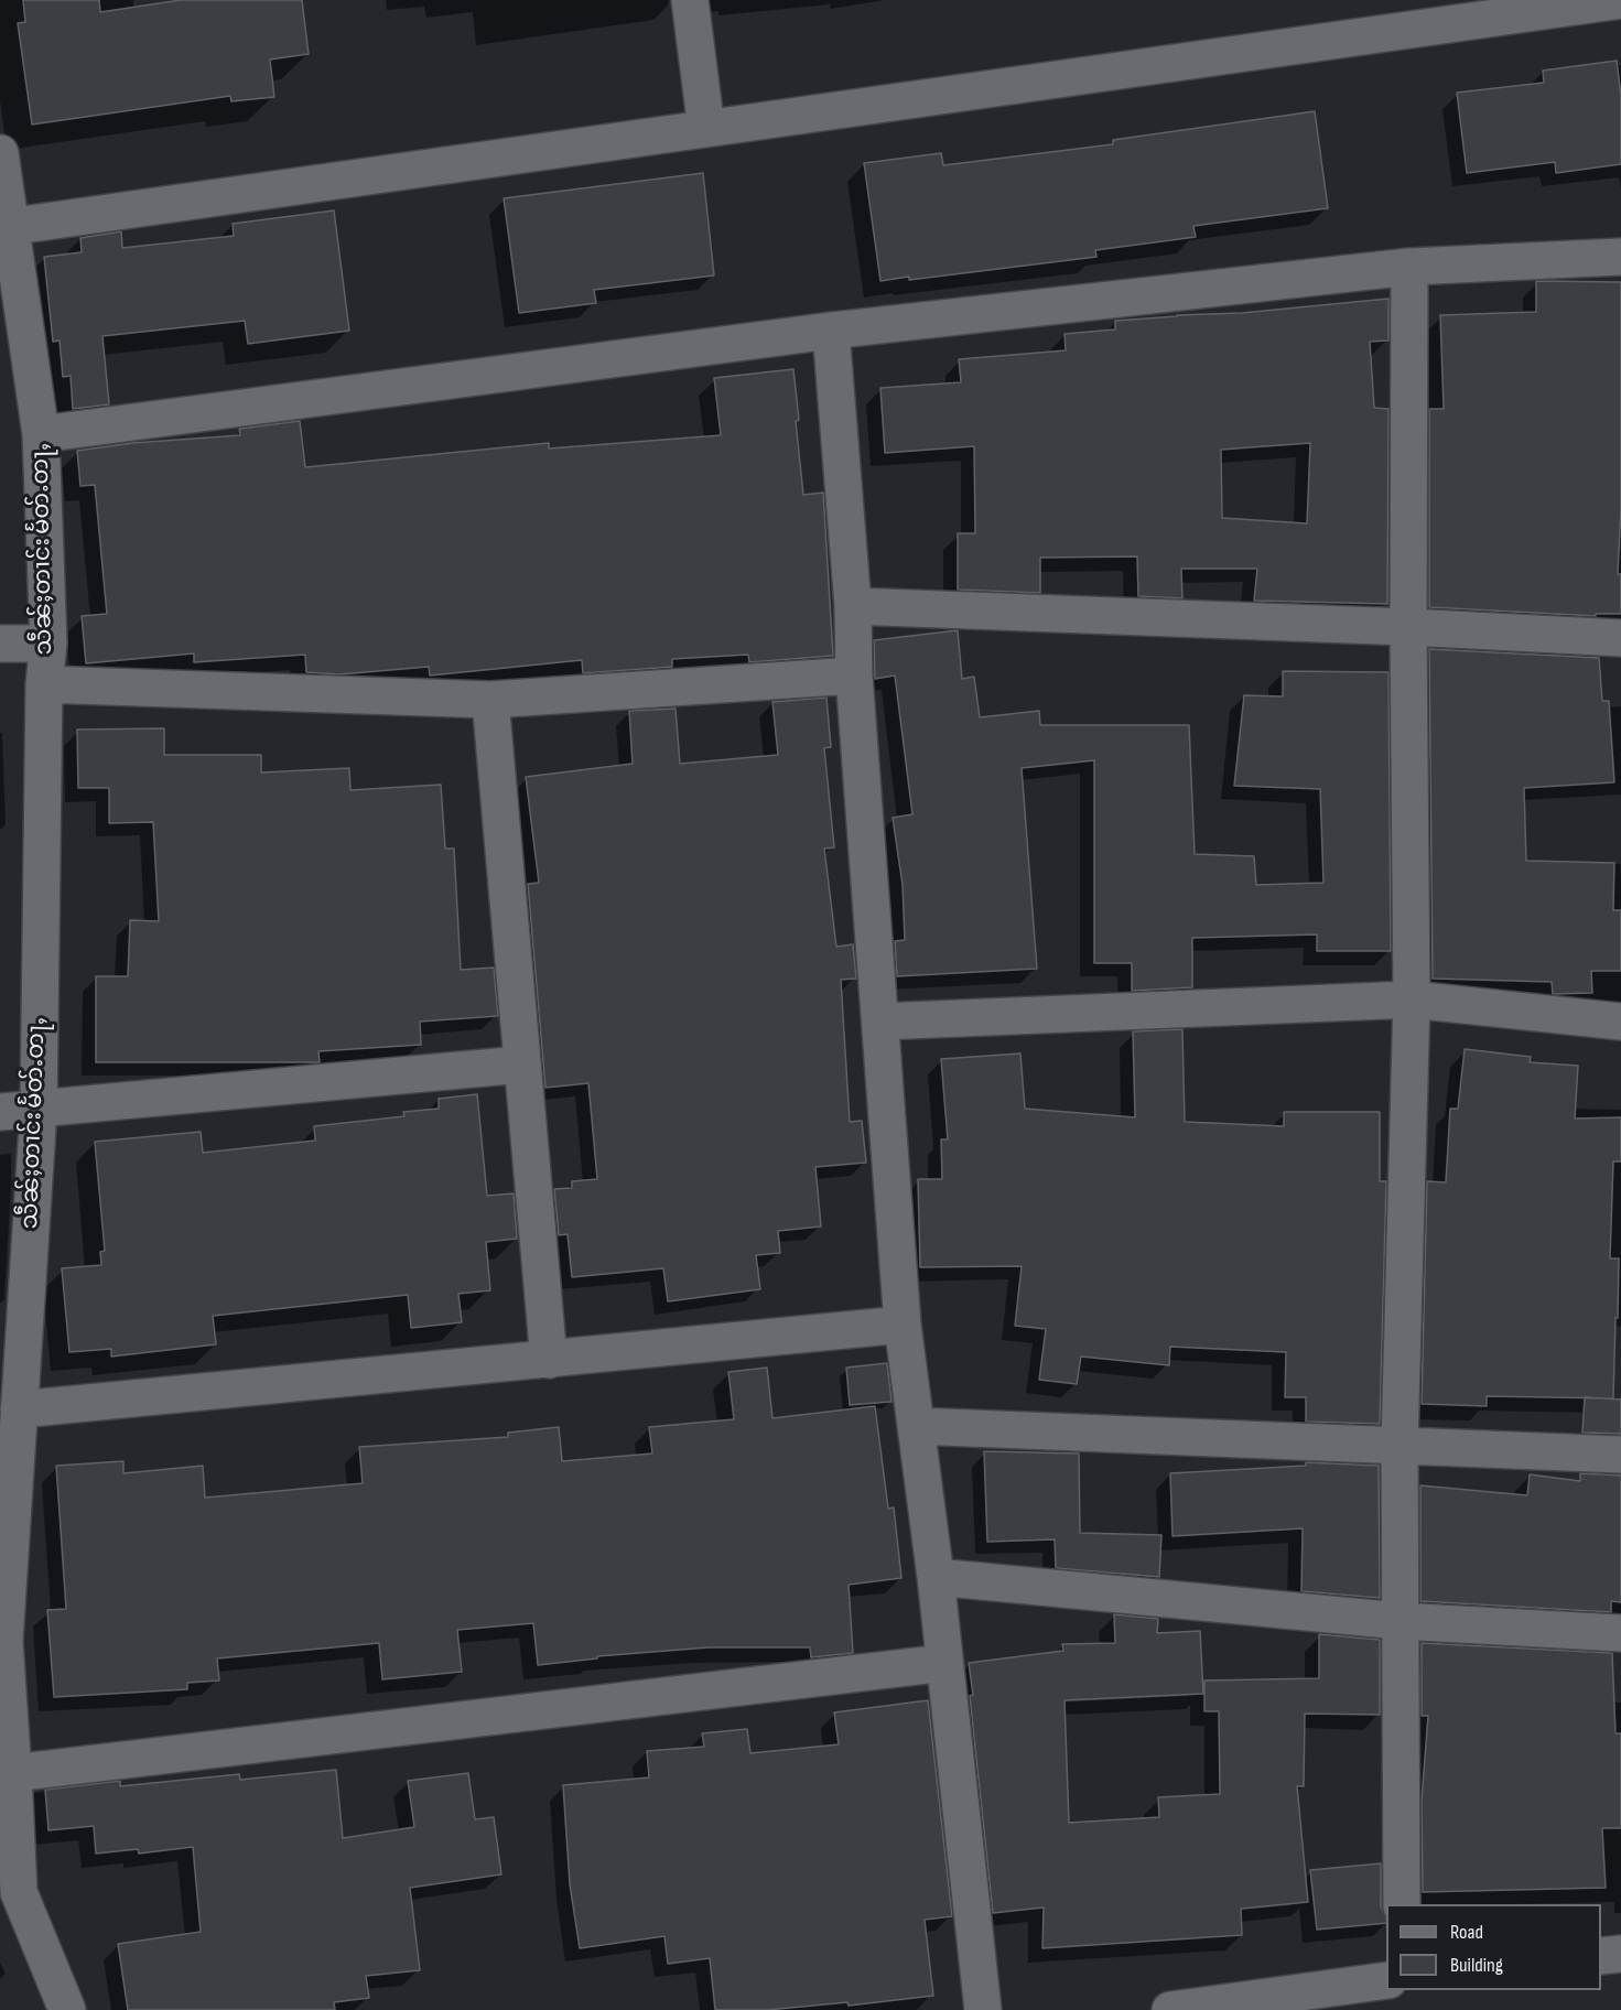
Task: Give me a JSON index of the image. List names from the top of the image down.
{
  "streets": {
    "street": ["သဵၼ်ႈတၢင်း မႅတ်ႉတႃႇ"]
  },
  "legend": ["Road", "Building"]
}
